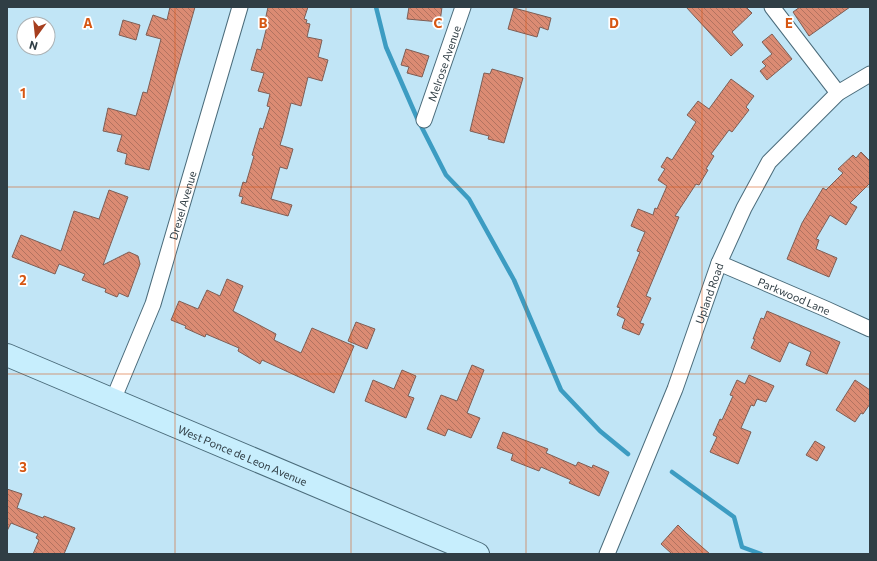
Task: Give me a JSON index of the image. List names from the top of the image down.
{
  "streets": {
    "main road": ["West Ponce de Leon Avenue"],
    "street": [
      "Melrose Avenue",
      "Drexel Avenue",
      "Upland Road",
      "Parkwood Lane"
    ]
  },
  "crossings": [
    ["Drexel Avenue", "West Ponce de Leon Avenue"],
    ["Upland Road", "Parkwood Lane"]
  ],
  "north": "bottom",
  "grid": {
    "columns": [
      "A",
      "B",
      "C",
      "D",
      "E"
    ],
    "rows": ["1", "2", "3"]
  }
}
